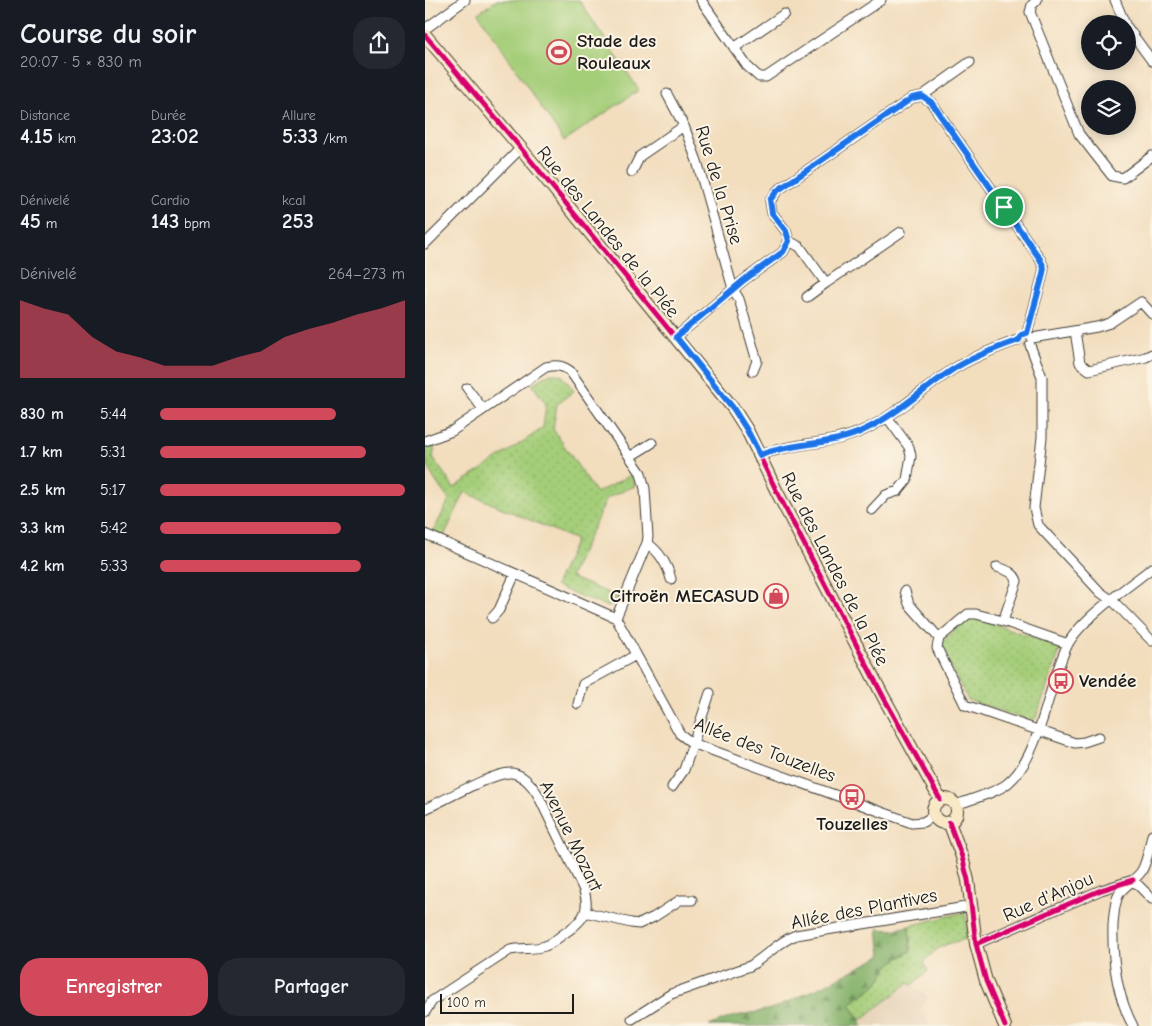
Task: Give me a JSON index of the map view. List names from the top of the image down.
{
  "streets": {
    "street": [
      "Rue de la Prise",
      "Rue des Landes de la Plée",
      "Allée des Touzelles",
      "Avenue Mozart",
      "Rue d'Anjou",
      "Allée des Plantives"
    ]
  },
  "crossings": [
    ["Rue des Landes de la Plée", "Allée des Touzelles"]
  ],
  "places": {
    "sports": ["Stade des Rouleaux"],
    "shop": ["Citroën MECASUD"],
    "bus stop": ["Vendée", "Touzelles"]
  },
  "scale_bar": "100 m",
  "page": {
    "heading": ["Course du soir", "20:07 · 5 × 830 m"],
    "stats": [
      ["Distance", "4.15 km"],
      ["Durée", "23:02"],
      ["Allure", "5:33 /km"],
      ["Dénivelé", "45 m"],
      ["Cardio", "143 bpm"],
      ["kcal", "253"]
    ],
    "chart": ["Dénivelé", "264–273 m"],
    "list": [
      {
        "name": "830 m",
        "note": "5:44"
      },
      {
        "name": "1.7 km",
        "note": "5:31"
      },
      {
        "name": "2.5 km",
        "note": "5:17"
      },
      {
        "name": "3.3 km",
        "note": "5:42"
      },
      {
        "name": "4.2 km",
        "note": "5:33"
      }
    ],
    "buttons": ["Enregistrer", "Partager"],
    "scale": "100 m"
  }
}
